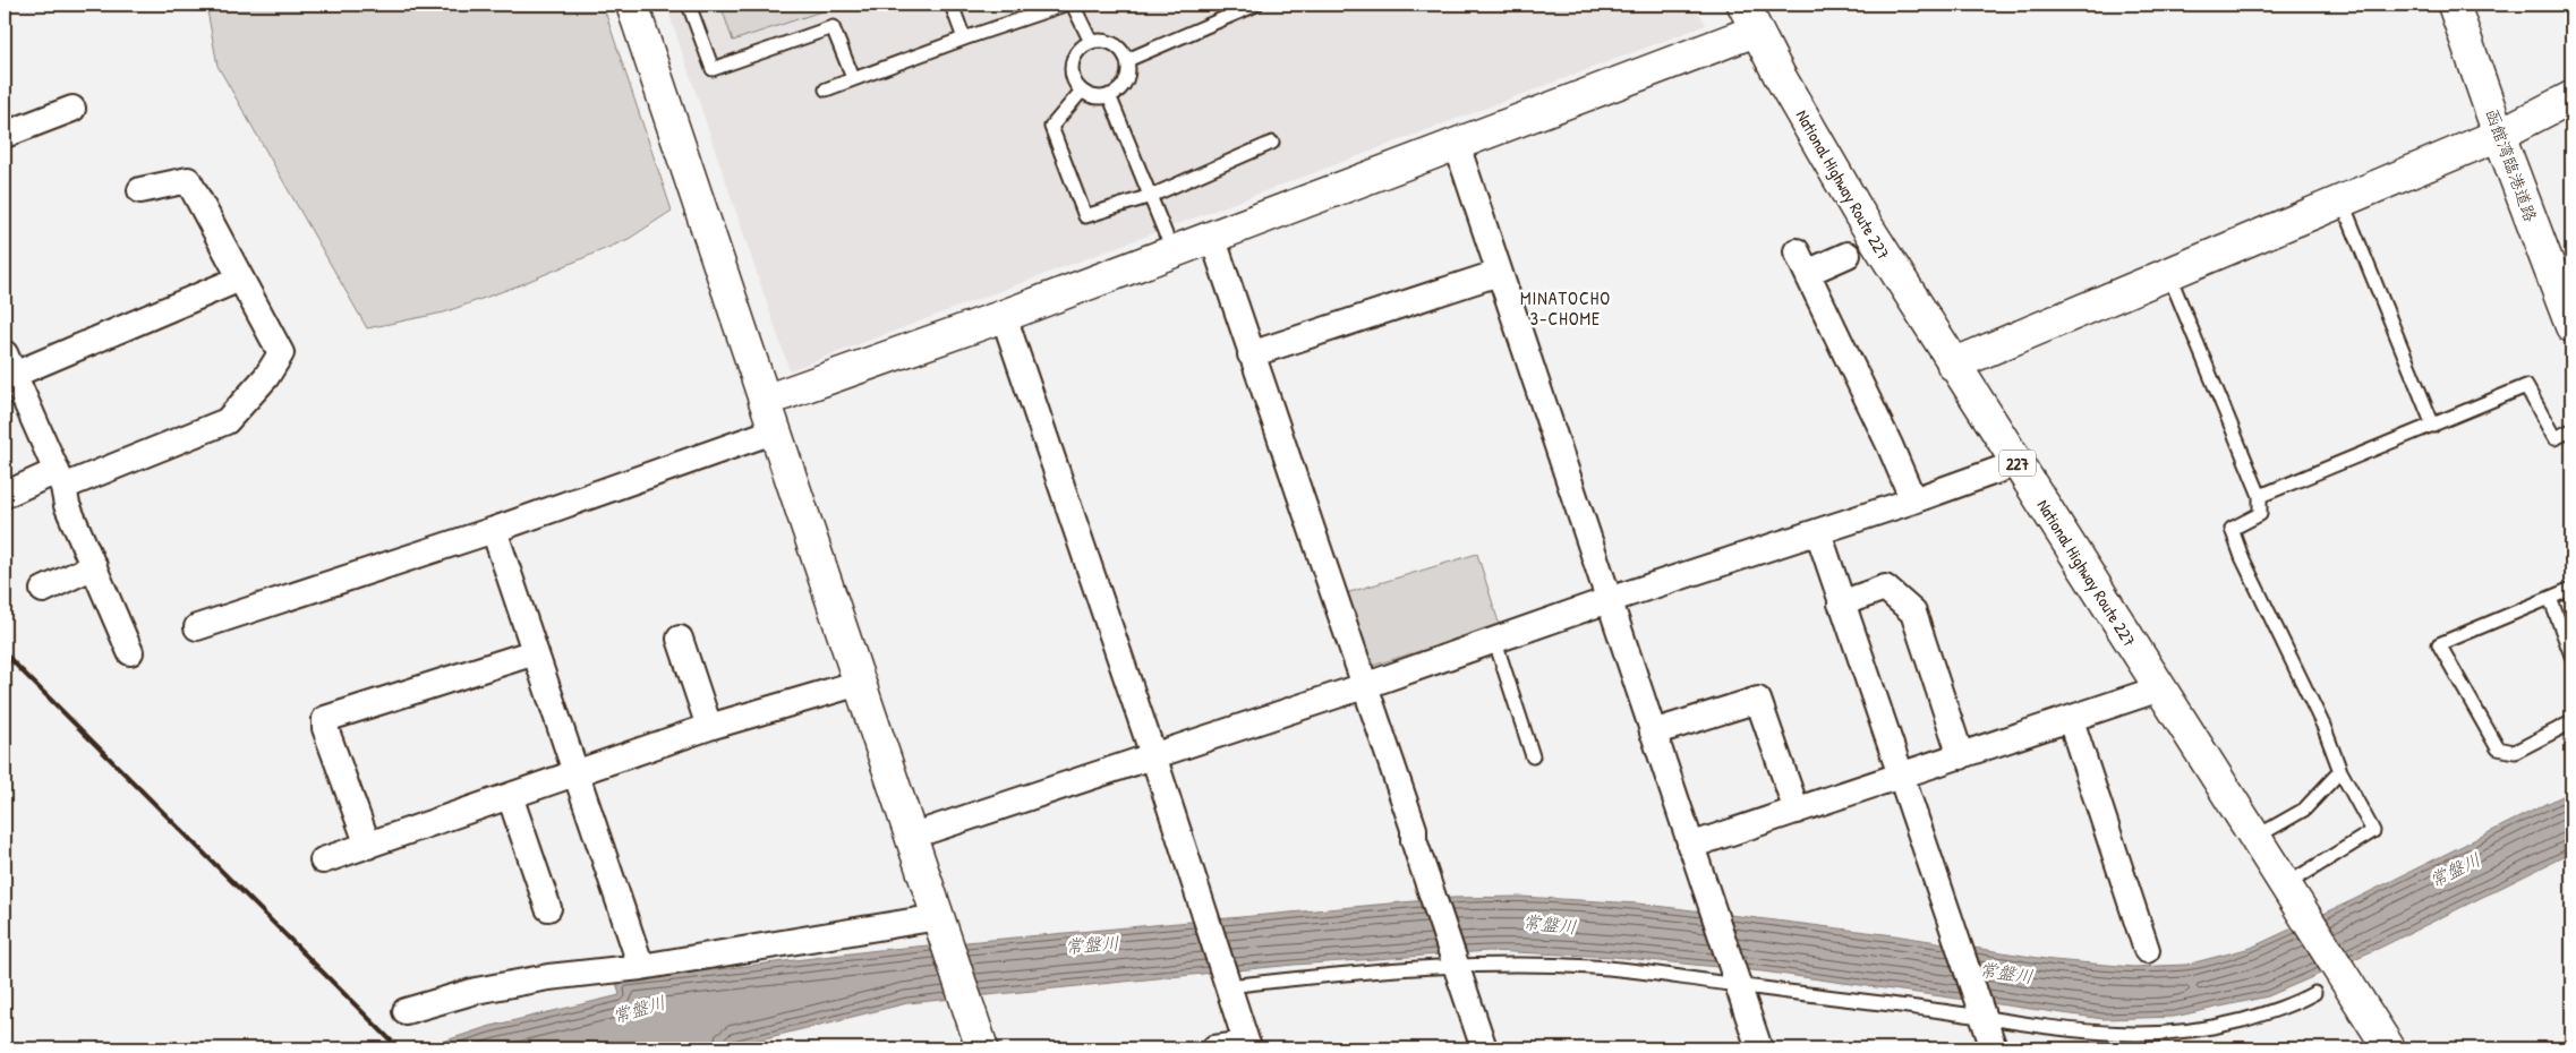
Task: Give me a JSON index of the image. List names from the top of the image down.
{
  "streets": {
    "main road": ["函館湾臨港道路", "National Highway Route 227", "227"]
  },
  "districts": ["MINATOCHO 3-CHOME"],
  "water": ["常盤川"]
}
